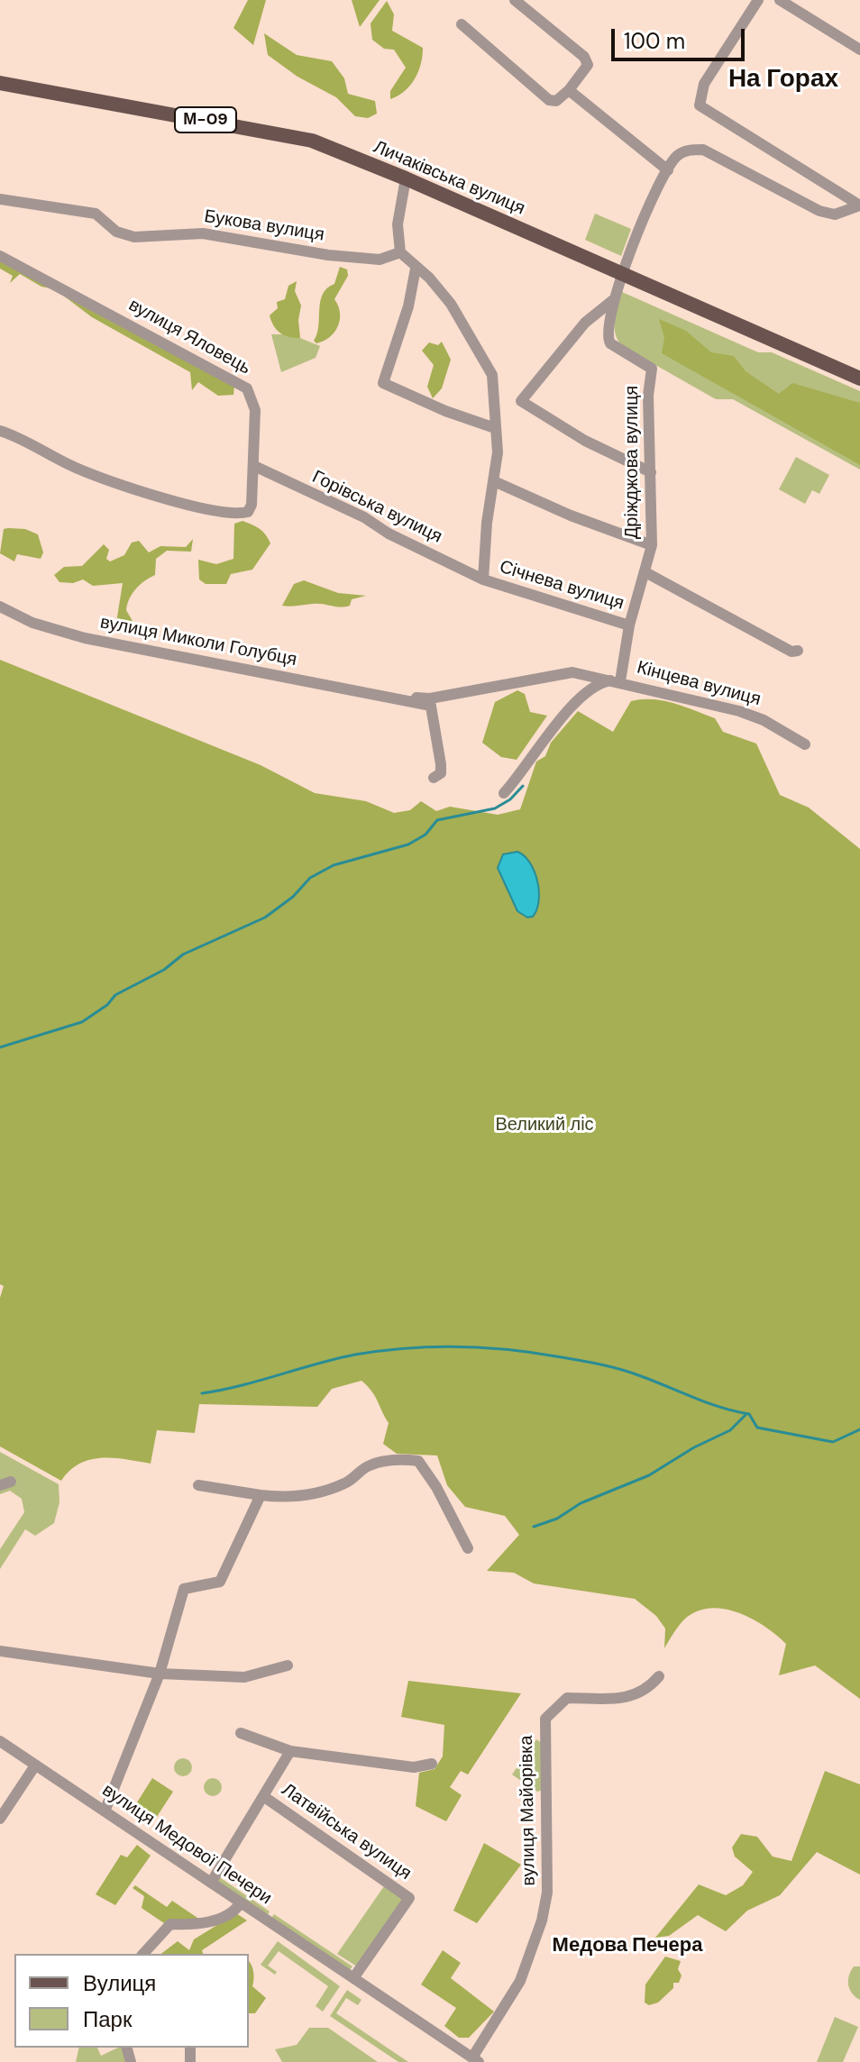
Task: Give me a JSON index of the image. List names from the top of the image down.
{
  "streets": {
    "main road": ["М-09", "Личаківська вулиця"],
    "street": [
      "Букова вулиця",
      "вулиця Яловець",
      "Дріжджова вулиця",
      "Горівська вулиця",
      "Січнева вулиця",
      "вулиця Миколи Голубця",
      "Кінцева вулиця",
      "вулиця Майорівка",
      "Латвійська вулиця",
      "вулиця Медової Печери"
    ]
  },
  "crossings": [
    ["вулиця Яловець", "Горівська вулиця"],
    ["Дріжджова вулиця", "Січнева вулиця"],
    ["Дріжджова вулиця", "Кінцева вулиця"],
    ["Горівська вулиця", "Січнева вулиця"],
    ["вулиця Миколи Голубця", "Кінцева вулиця"],
    ["вулиця Майорівка", "вулиця Медової Печери"],
    ["Латвійська вулиця", "вулиця Медової Печери"]
  ],
  "districts": ["На Горах", "Медова Печера"],
  "parks": ["Великий ліс"],
  "legend": ["Вулиця", "Парк"],
  "scale_bar": "100 m"
}
